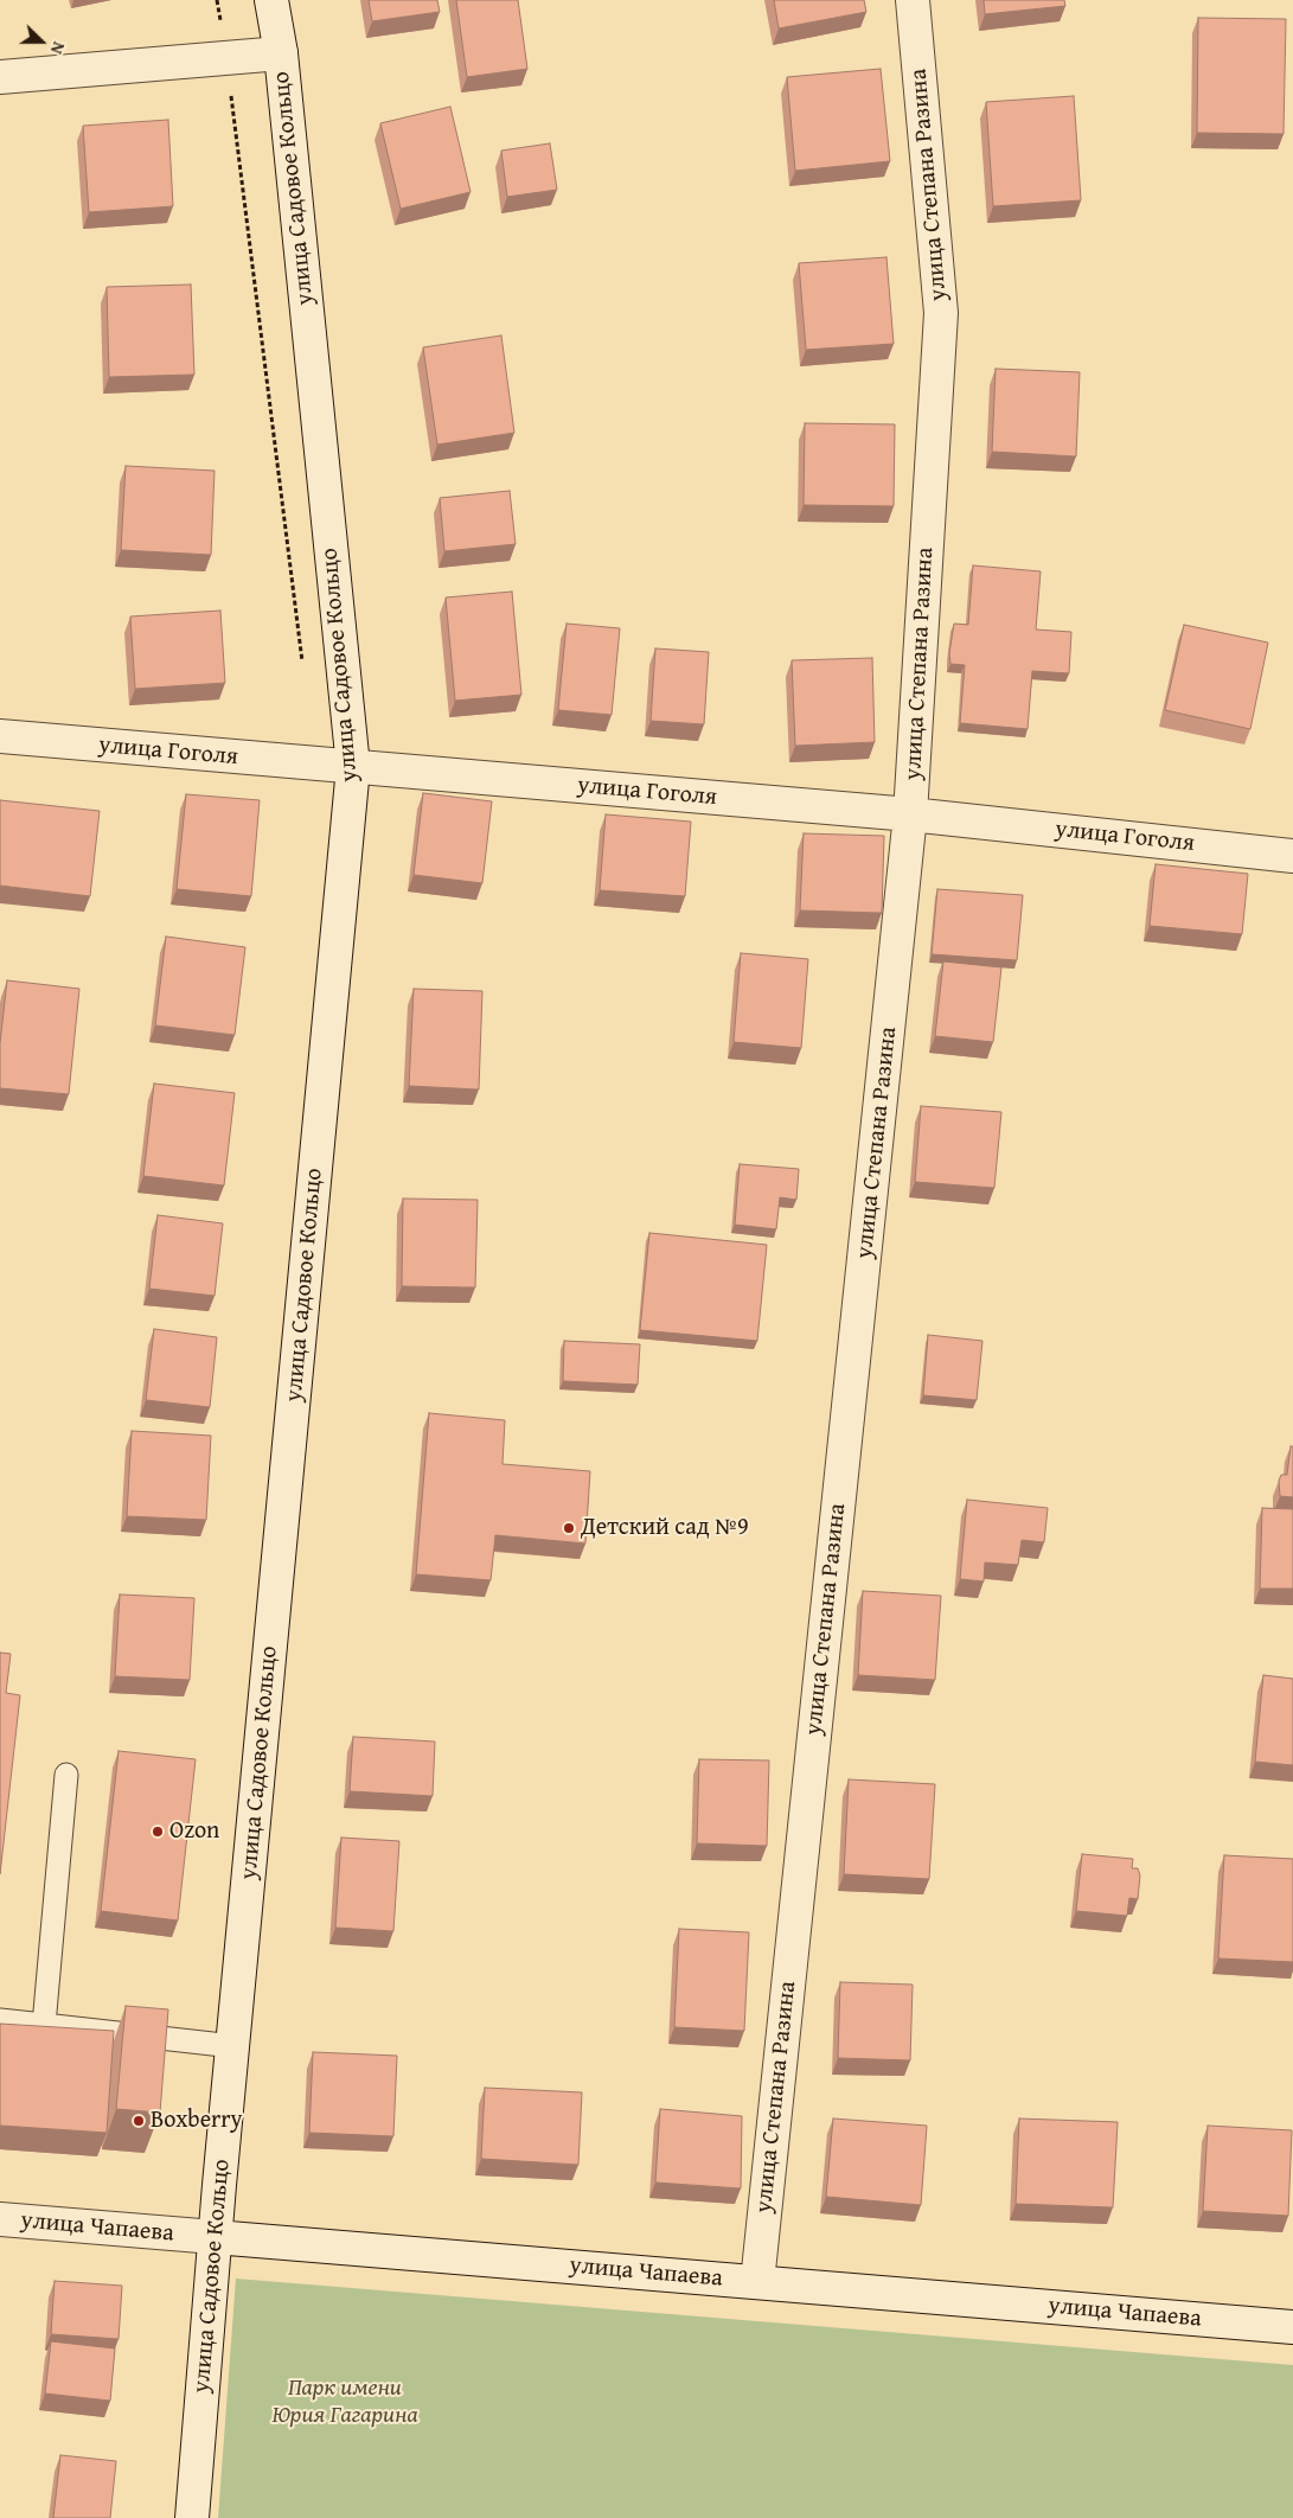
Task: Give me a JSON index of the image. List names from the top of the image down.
{
  "streets": {
    "street": [
      "улица Степана Разина",
      "улица Садовое Кольцо",
      "улица Гоголя",
      "улица Чапаева"
    ]
  },
  "crossings": [
    ["улица Степана Разина", "улица Гоголя"],
    ["улица Степана Разина", "улица Чапаева"],
    ["улица Садовое Кольцо", "улица Гоголя"],
    ["улица Садовое Кольцо", "улица Чапаева"]
  ],
  "parks": ["Парк имени Юрия Гагарина"],
  "places": ["Детский сад №9", "Ozon", "Boxberry"],
  "north": "right"
}
